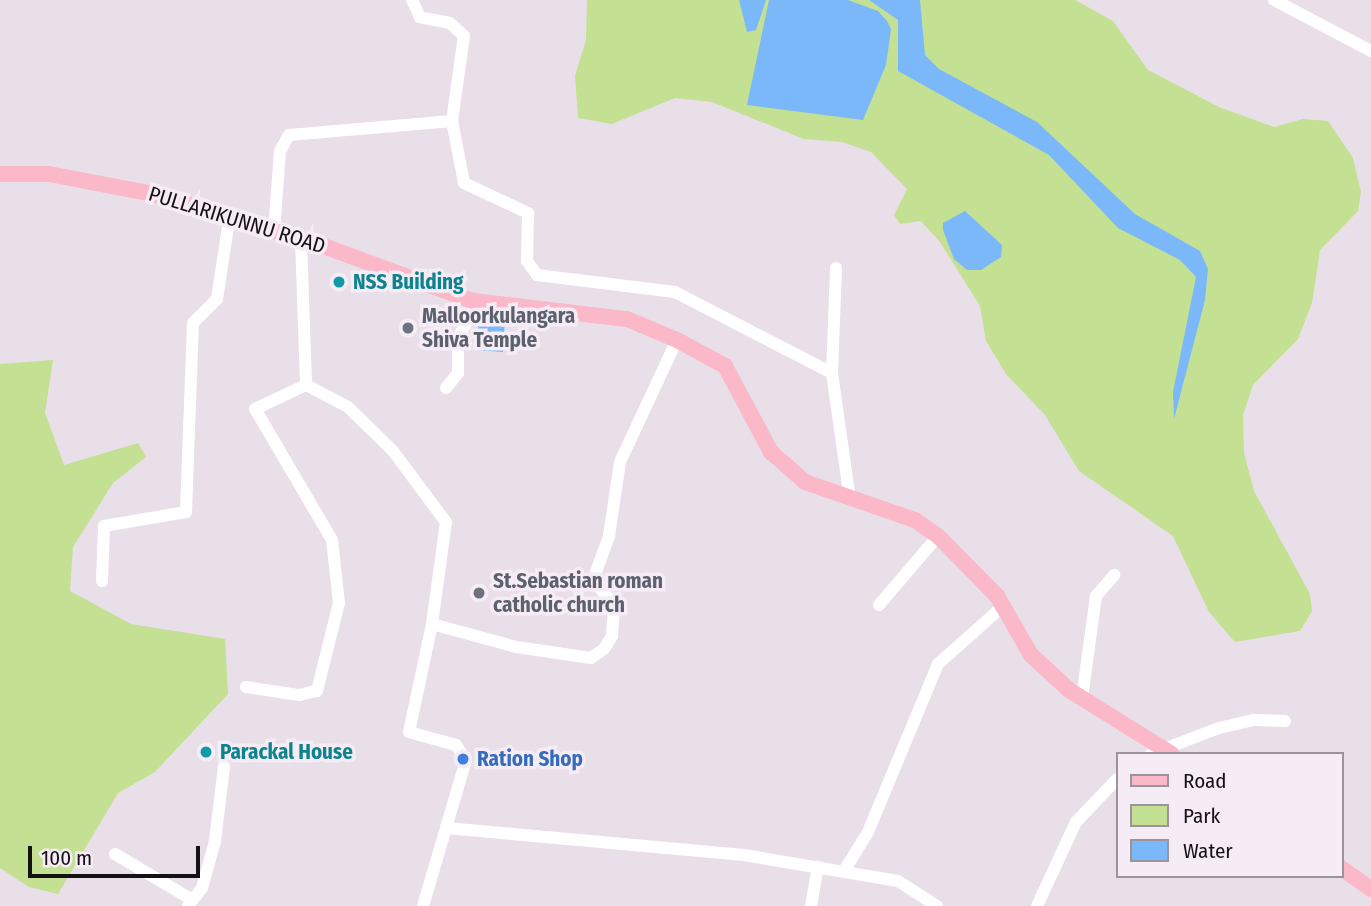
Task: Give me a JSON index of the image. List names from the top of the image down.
{
  "streets": {
    "main road": ["PULLARIKUNNU ROAD"]
  },
  "places": [
    "NSS Building",
    "Malloorkulangara Shiva Temple",
    "St.Sebastian roman catholic church",
    "Parackal House",
    "Ration Shop"
  ],
  "legend": ["Road", "Park", "Water"],
  "scale_bar": "100 m"
}
